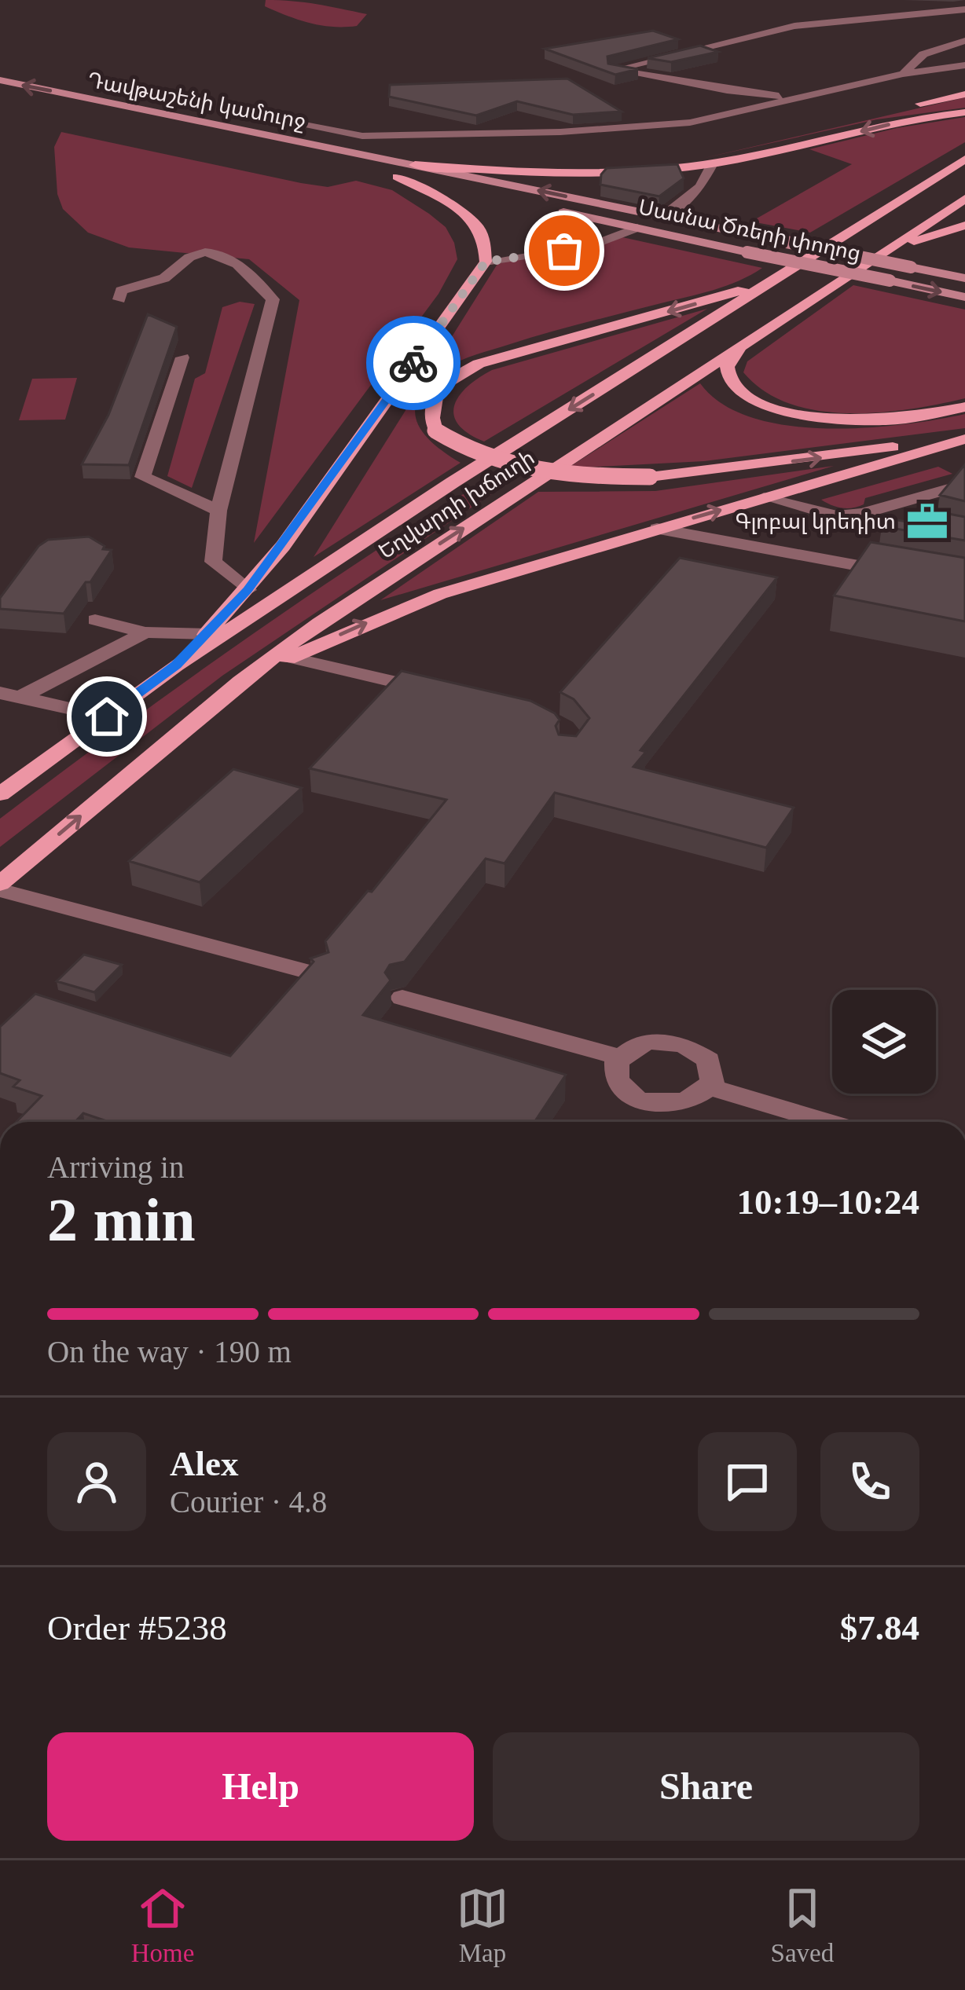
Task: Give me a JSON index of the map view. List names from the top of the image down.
{
  "streets": {
    "main road": ["Դավթաշենի կամուրջ", "Սասնա Ծռերի փողոց", "Եղվարդի խճուղի"]
  },
  "crossings": [
    ["Դավթաշենի կամուրջ", "Սասնա Ծռերի փողոց"]
  ],
  "places": {
    "office": ["Գլոբալ կրեդիտ"]
  },
  "page": {
    "heading": ["2 min", "Arriving in", "10:19–10:24"],
    "panel": [
      "Alex",
      "Courier · 4.8",
      "Order #5238",
      "$7.84"
    ],
    "bar": "On the way · 190 m",
    "buttons": ["Help", "Share"],
    "tabs": ["Home", "Map", "Saved"]
  }
}
